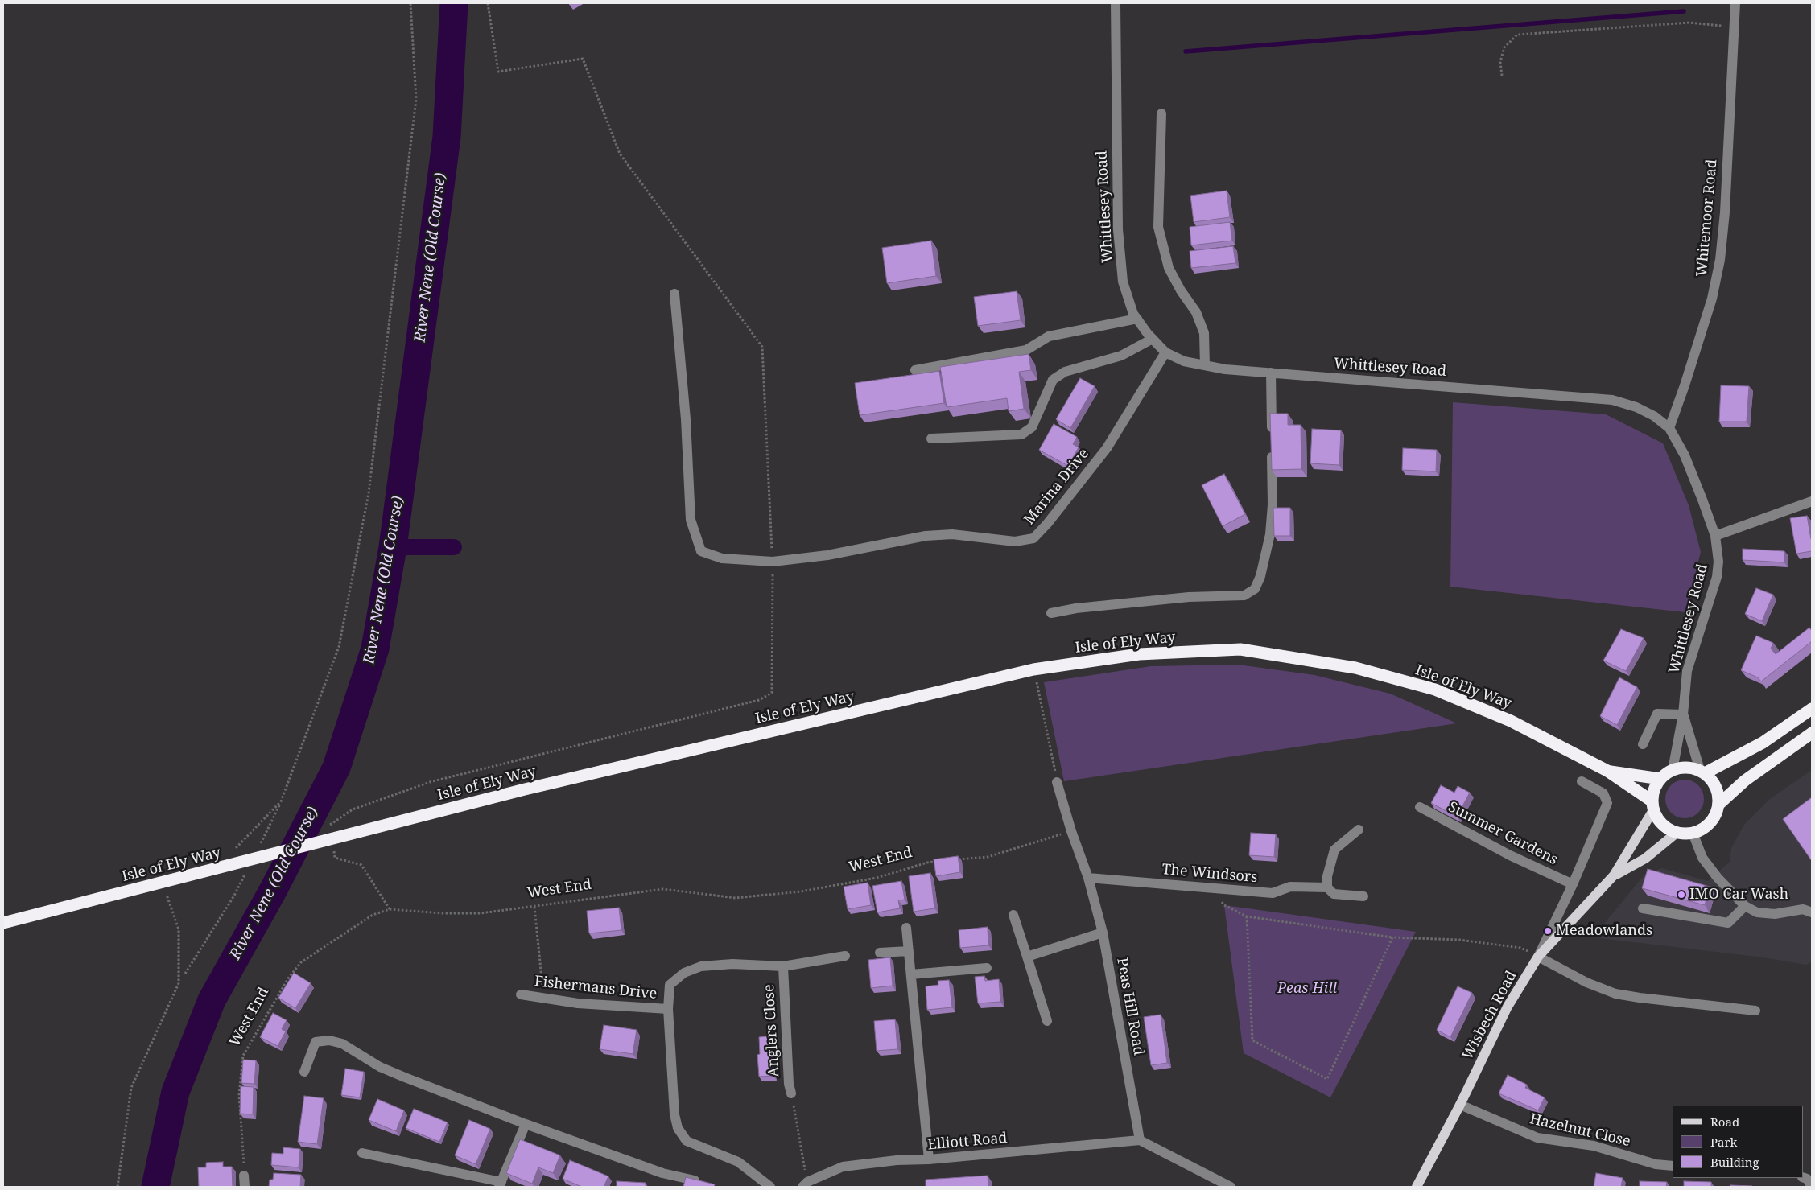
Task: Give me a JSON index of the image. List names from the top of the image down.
{
  "streets": {
    "highway": ["Isle of Ely Way"],
    "main road": ["Wisbech Road"],
    "street": [
      "Whittlesey Road",
      "Whitemoor Road",
      "Marina Drive",
      "Summer Gardens",
      "The Windsors",
      "Fishermans Drive",
      "Peas Hill Road",
      "Anglers Close",
      "Hazelnut Close",
      "Elliott Road"
    ],
    "path": ["West End"]
  },
  "crossings": [
    ["Whittlesey Road", "Whitemoor Road"],
    ["Whittlesey Road", "Marina Drive"],
    ["Whittlesey Road", "Isle of Ely Way"],
    ["Whittlesey Road", "Wisbech Road"],
    ["Isle of Ely Way", "Wisbech Road"],
    ["The Windsors", "Peas Hill Road"],
    ["Fishermans Drive", "Anglers Close"],
    ["Peas Hill Road", "Elliott Road"],
    ["Wisbech Road", "Hazelnut Close"]
  ],
  "water": ["River Nene (Old Course)"],
  "parks": ["Peas Hill"],
  "places": ["IMO Car Wash", "Meadowlands"],
  "legend": ["Road", "Park", "Building"]
}
